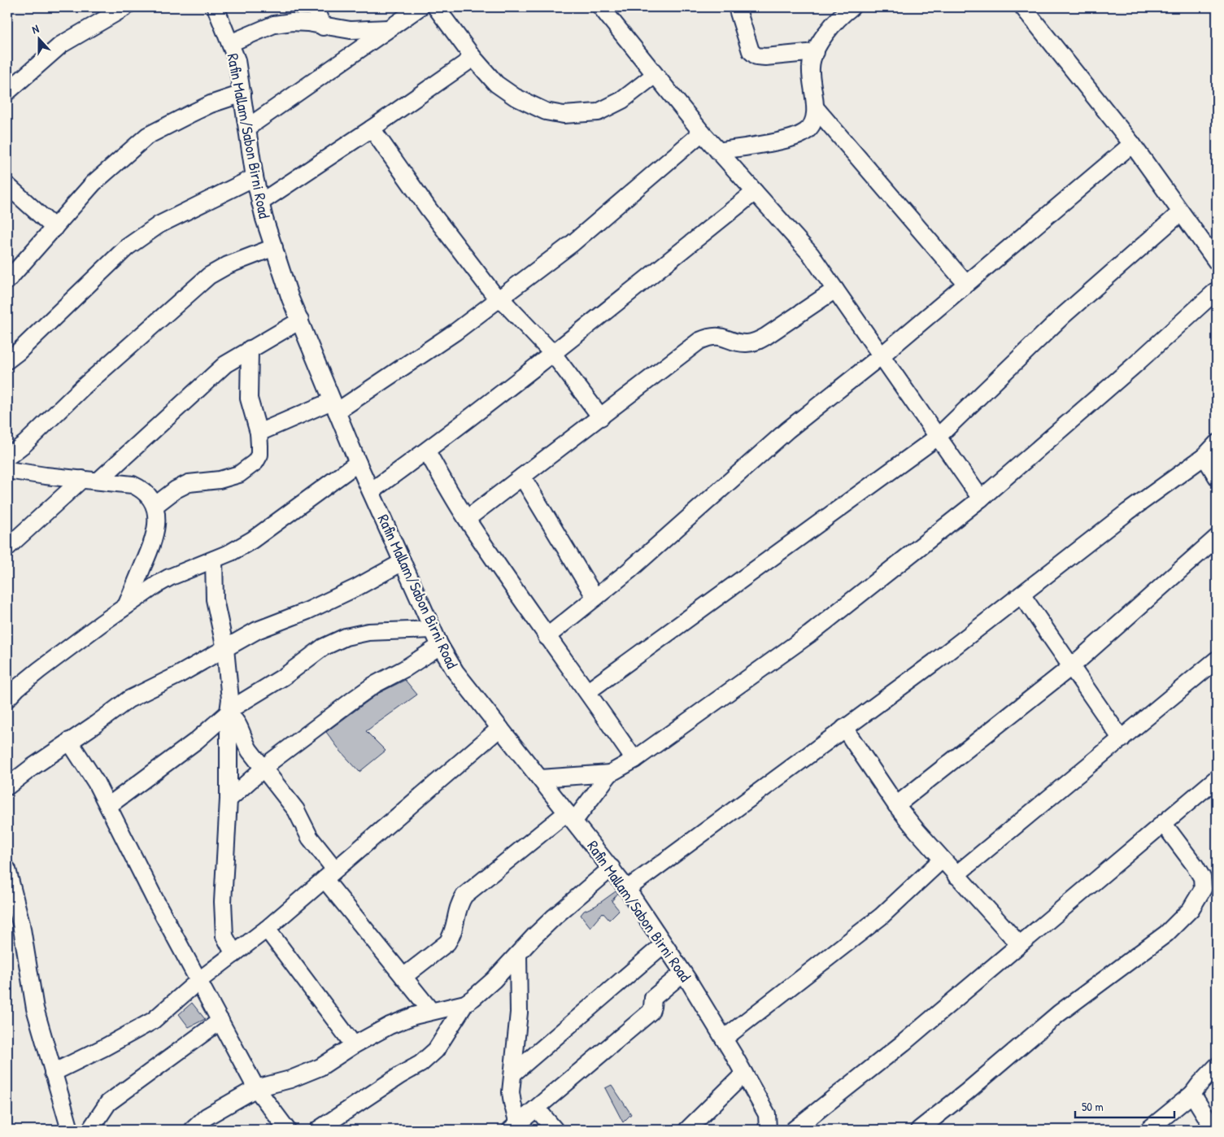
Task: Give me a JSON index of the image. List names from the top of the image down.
{
  "streets": {
    "street": ["Rafin Mallam/Sabon Birni Road"]
  },
  "scale_bar": "50 m",
  "north": "top"
}
